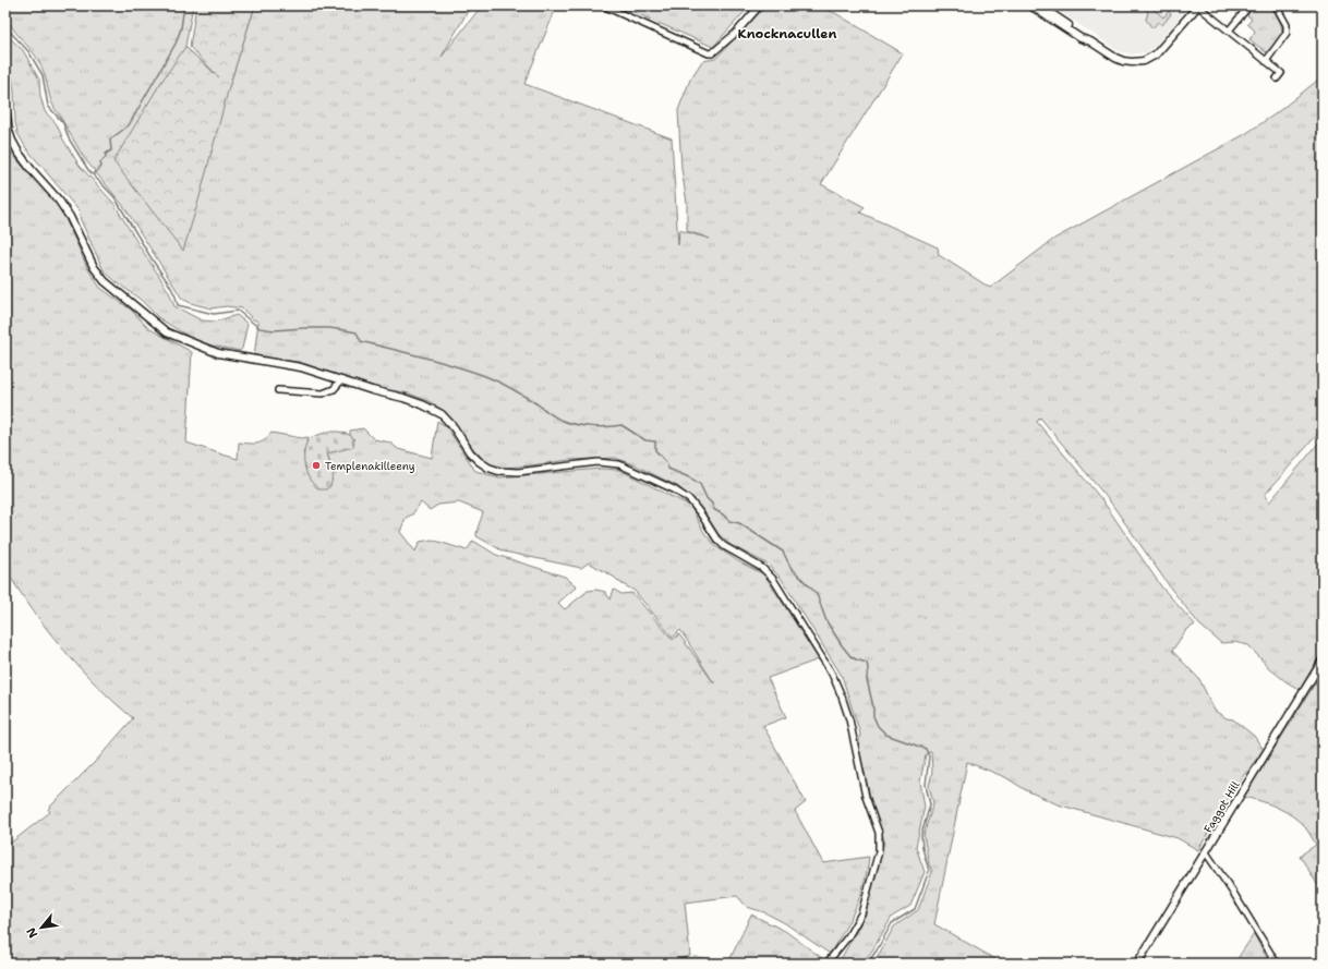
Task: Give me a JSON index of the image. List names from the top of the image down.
{
  "streets": {
    "street": ["Faggot Hill"]
  },
  "districts": ["Knocknacullen"],
  "places": ["Templenakilleeny"],
  "north": "bottom left"
}
